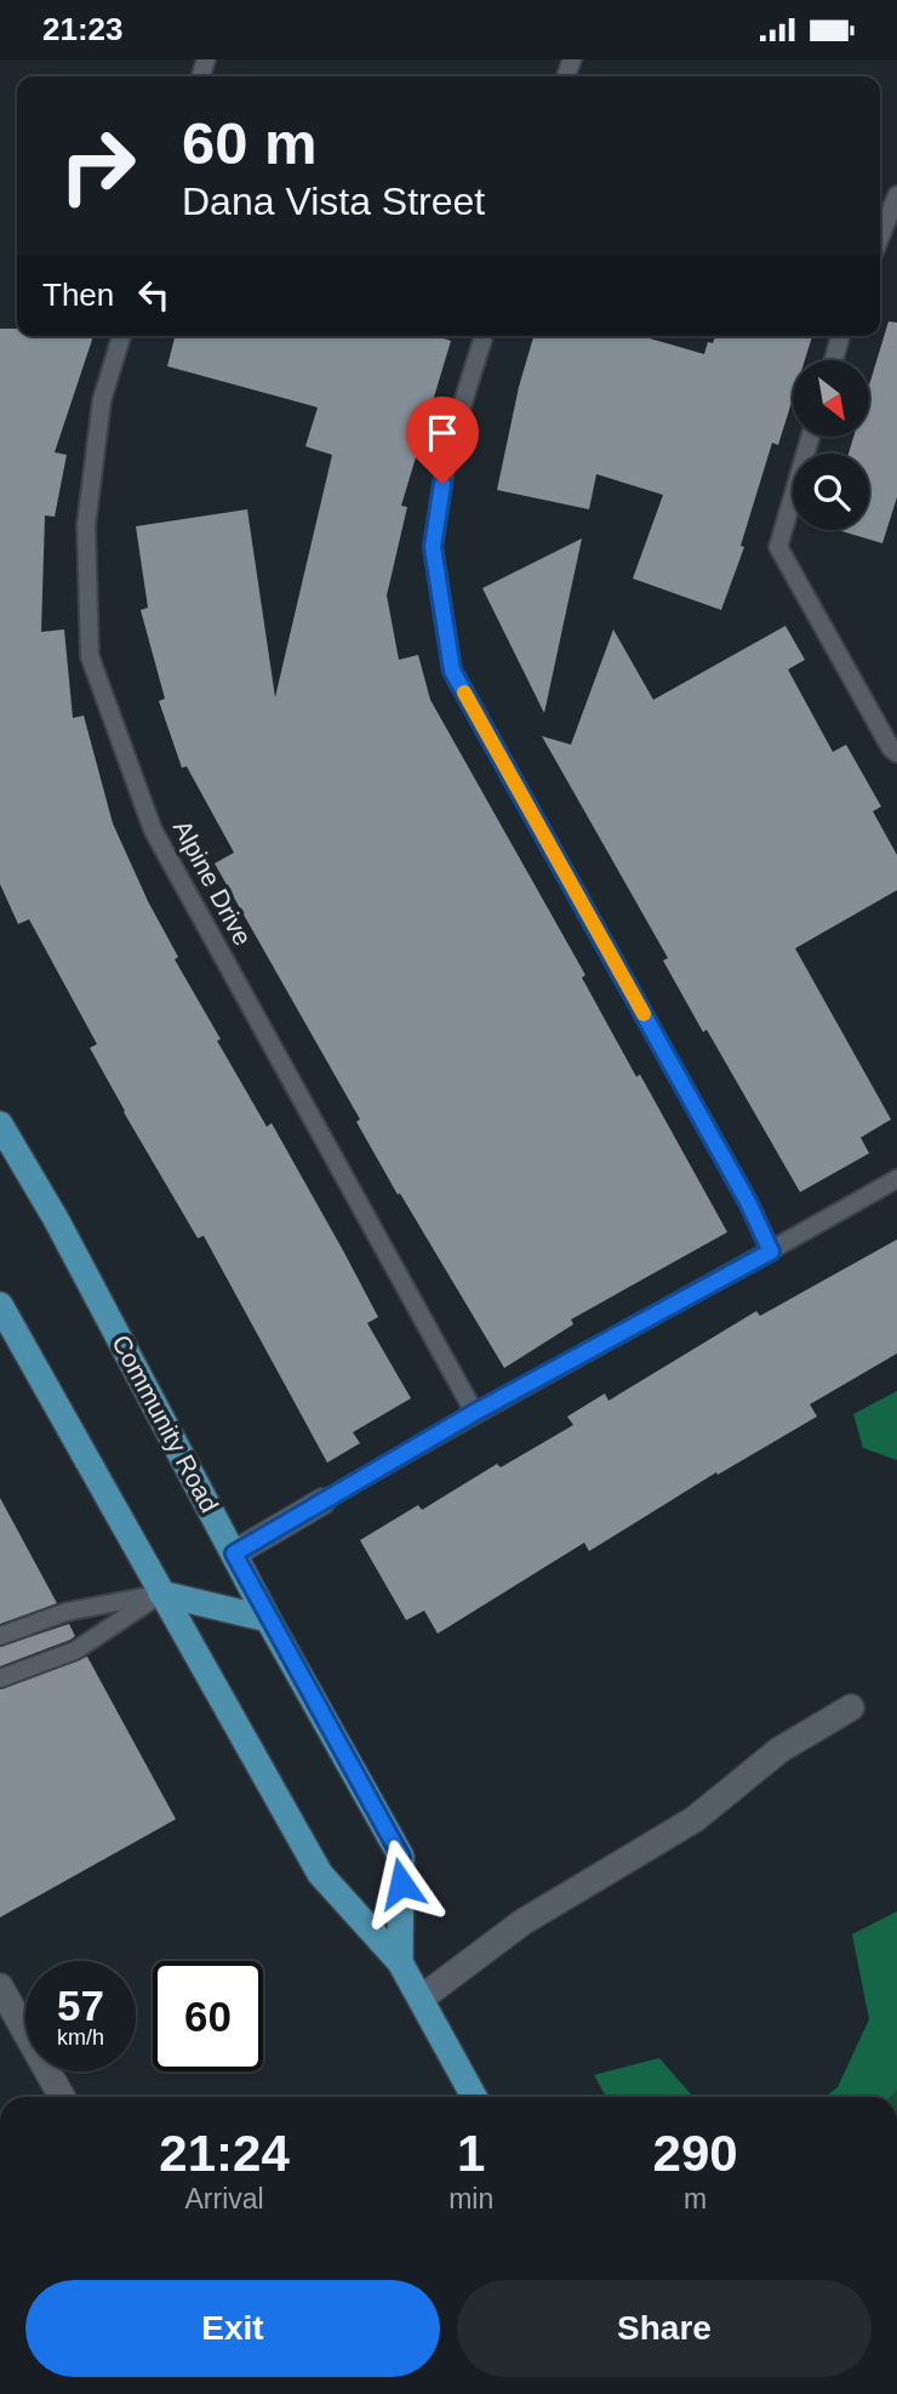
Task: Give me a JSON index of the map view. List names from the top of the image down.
{
  "streets": {
    "main road": ["Community Road"],
    "lane": ["Alpine Drive"]
  },
  "north": "bottom right",
  "page": {
    "status": "21:23",
    "turn": ["60 m", "Dana Vista Street"],
    "then": "Then",
    "speed": "57 km/h",
    "limit": "60",
    "eta": [
      "21:24",
      "Arrival",
      "1",
      "min",
      "290",
      "m"
    ],
    "buttons": ["Exit", "Share"]
  }
}
